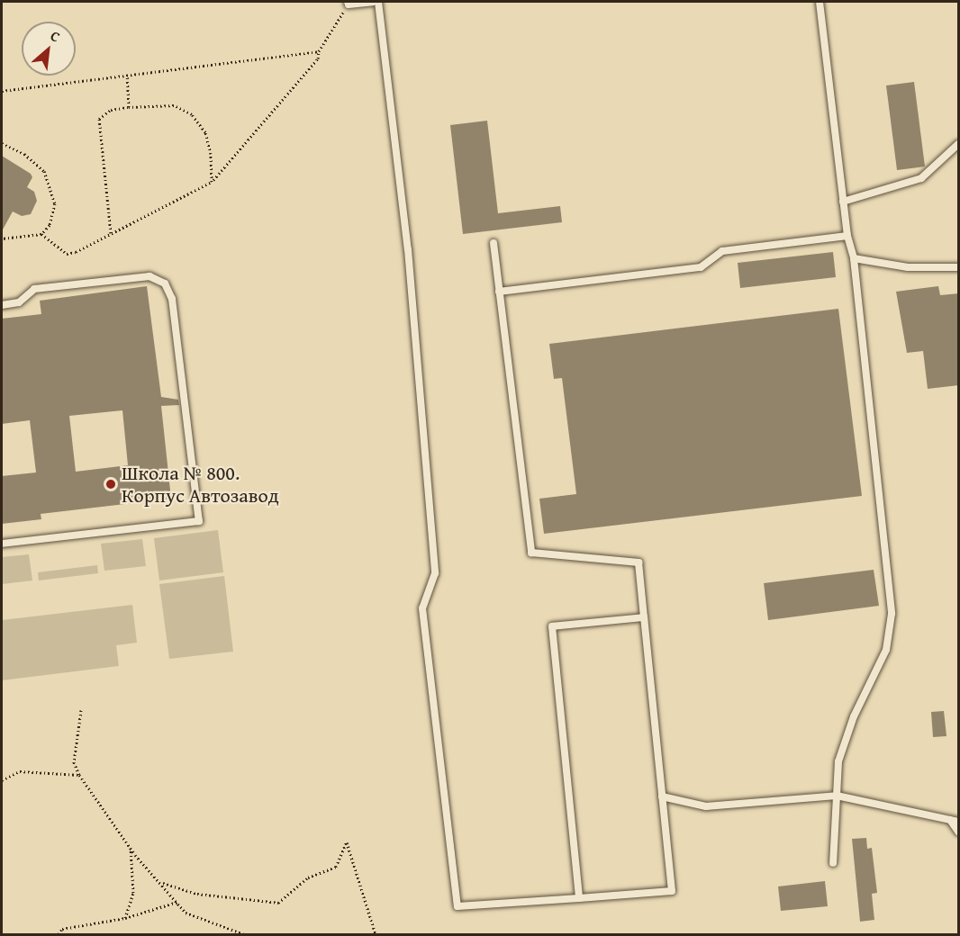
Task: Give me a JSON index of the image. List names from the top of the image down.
{
  "places": ["Школа № 800. Корпус Автозавод"],
  "north": "top right"
}
